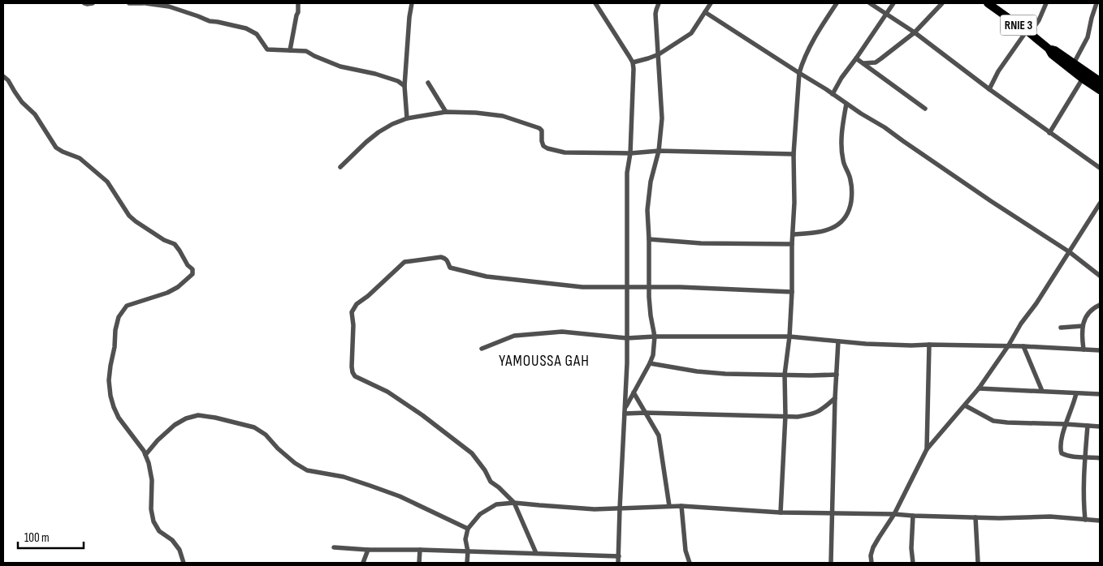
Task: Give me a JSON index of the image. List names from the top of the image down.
{
  "streets": {
    "highway": ["RNIE 3"]
  },
  "districts": ["YAMOUSSA GAH"],
  "scale_bar": "100 m"
}
